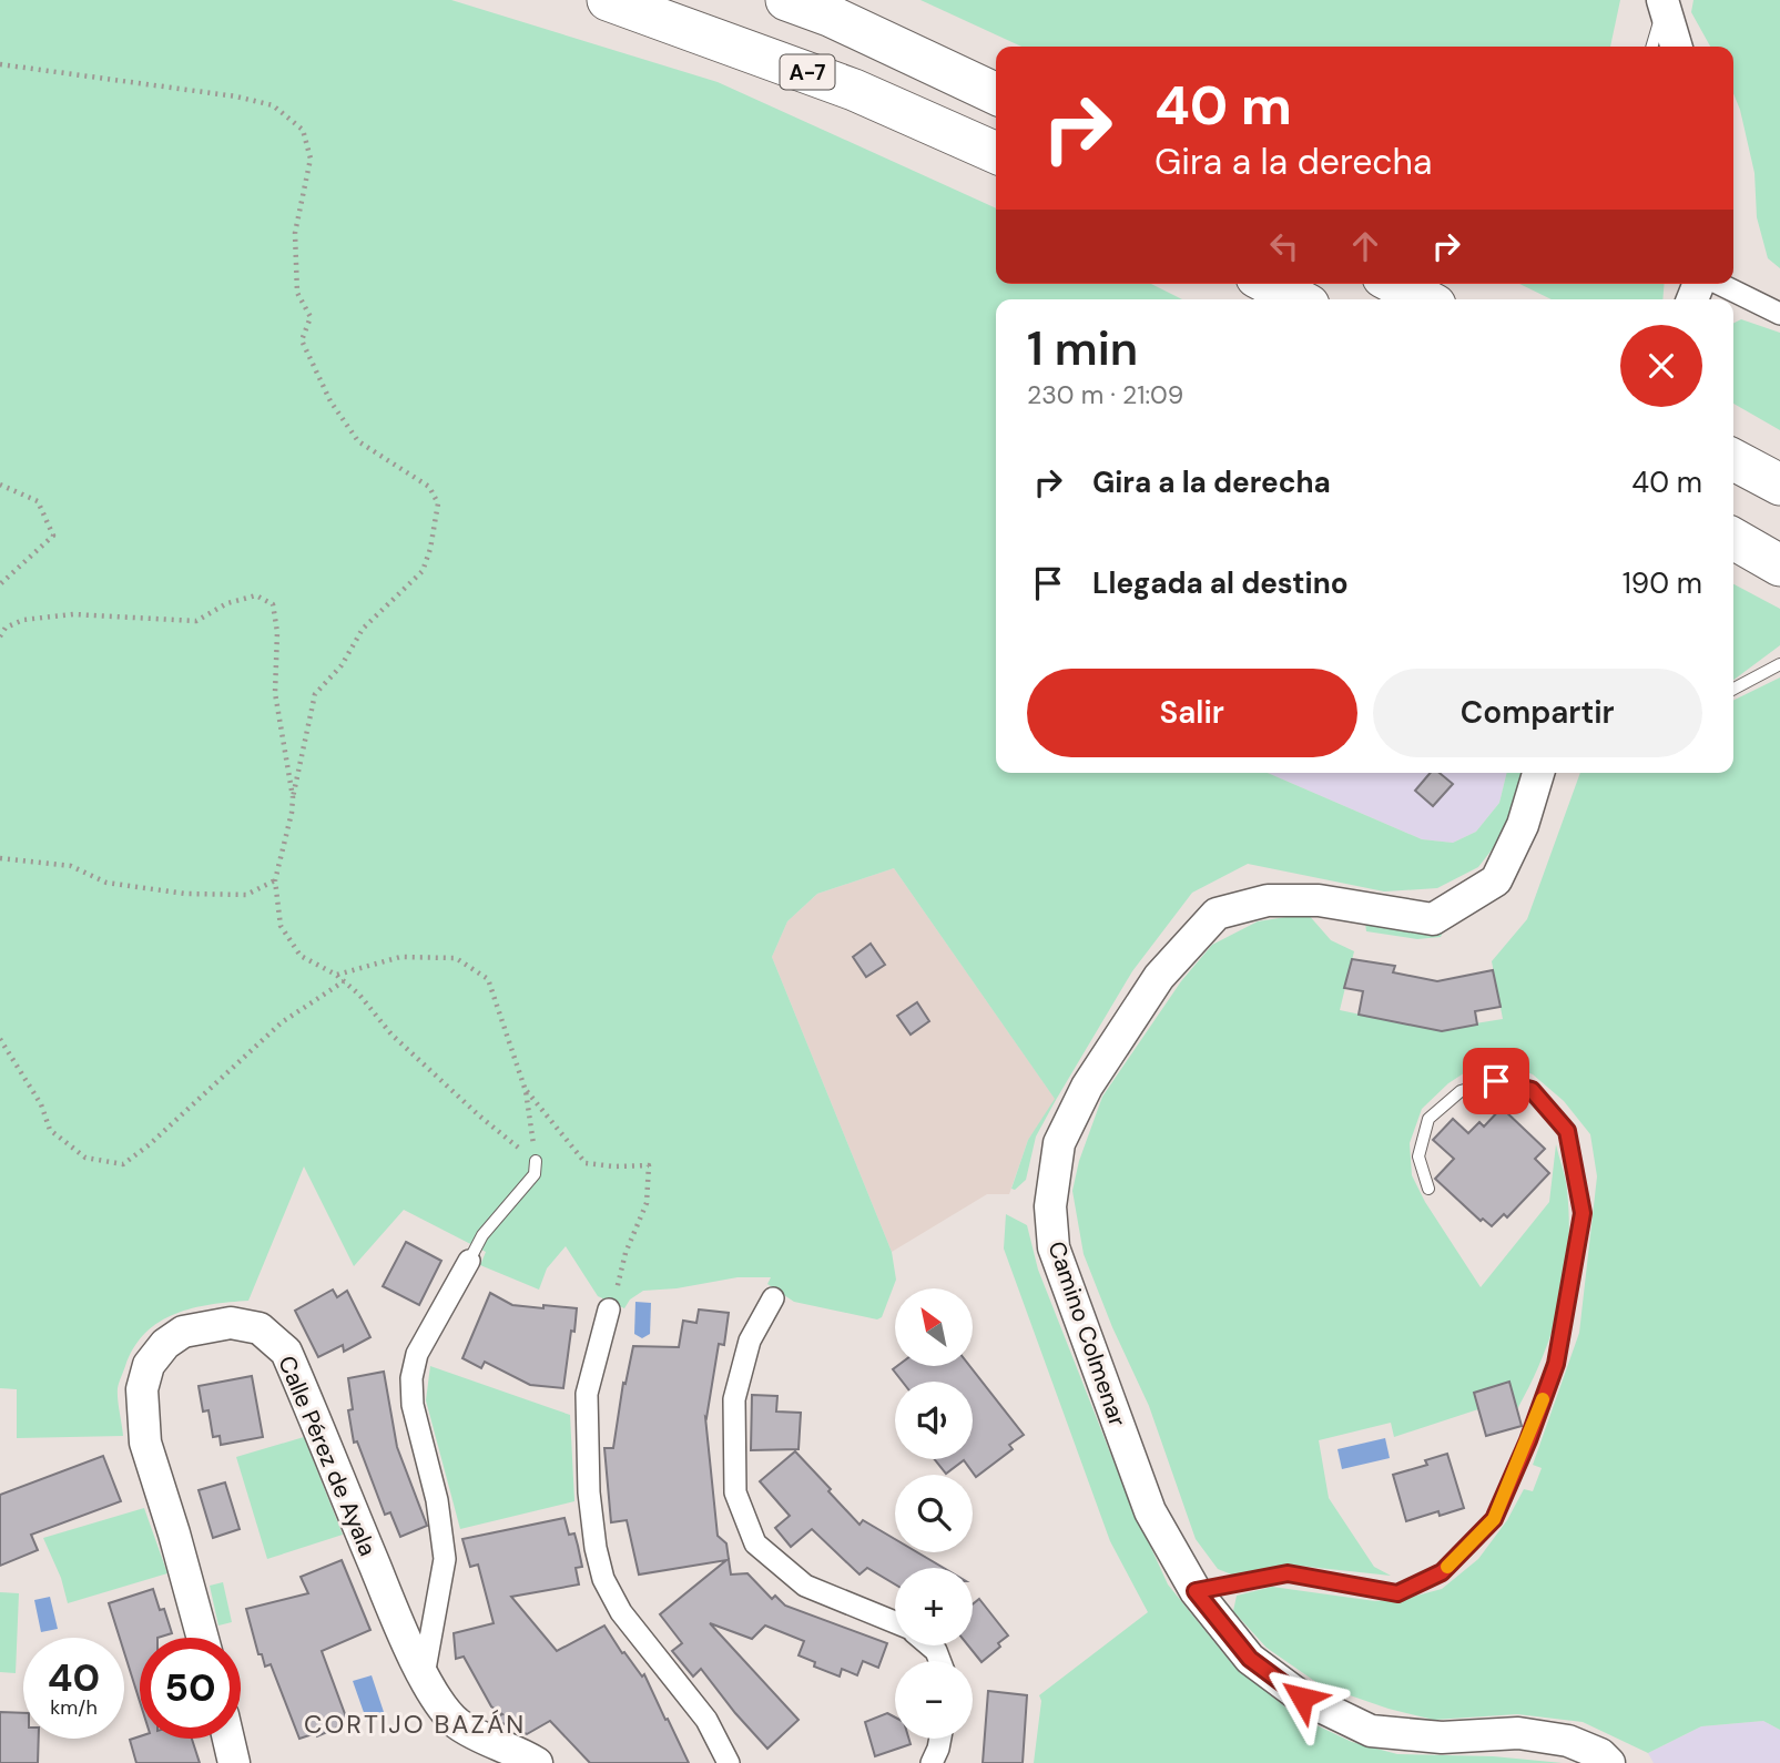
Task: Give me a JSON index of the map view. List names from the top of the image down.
{
  "streets": {
    "highway": ["A-7"],
    "main road": ["Camino Colmenar", "Calle Pérez de Ayala"]
  },
  "districts": ["CORTIJO BAZÁN"],
  "north": "top left",
  "page": {
    "turn": ["40 m", "Gira a la derecha"],
    "heading": ["1 min", "230 m · 21:09"],
    "list": [
      {
        "name": "Gira a la derecha",
        "value": "40 m"
      },
      {
        "name": "Llegada al destino",
        "value": "190 m"
      }
    ],
    "buttons": ["Salir", "Compartir"],
    "map_buttons": ["+", "−"],
    "speed": "40 km/h",
    "limit": "50"
  }
}
